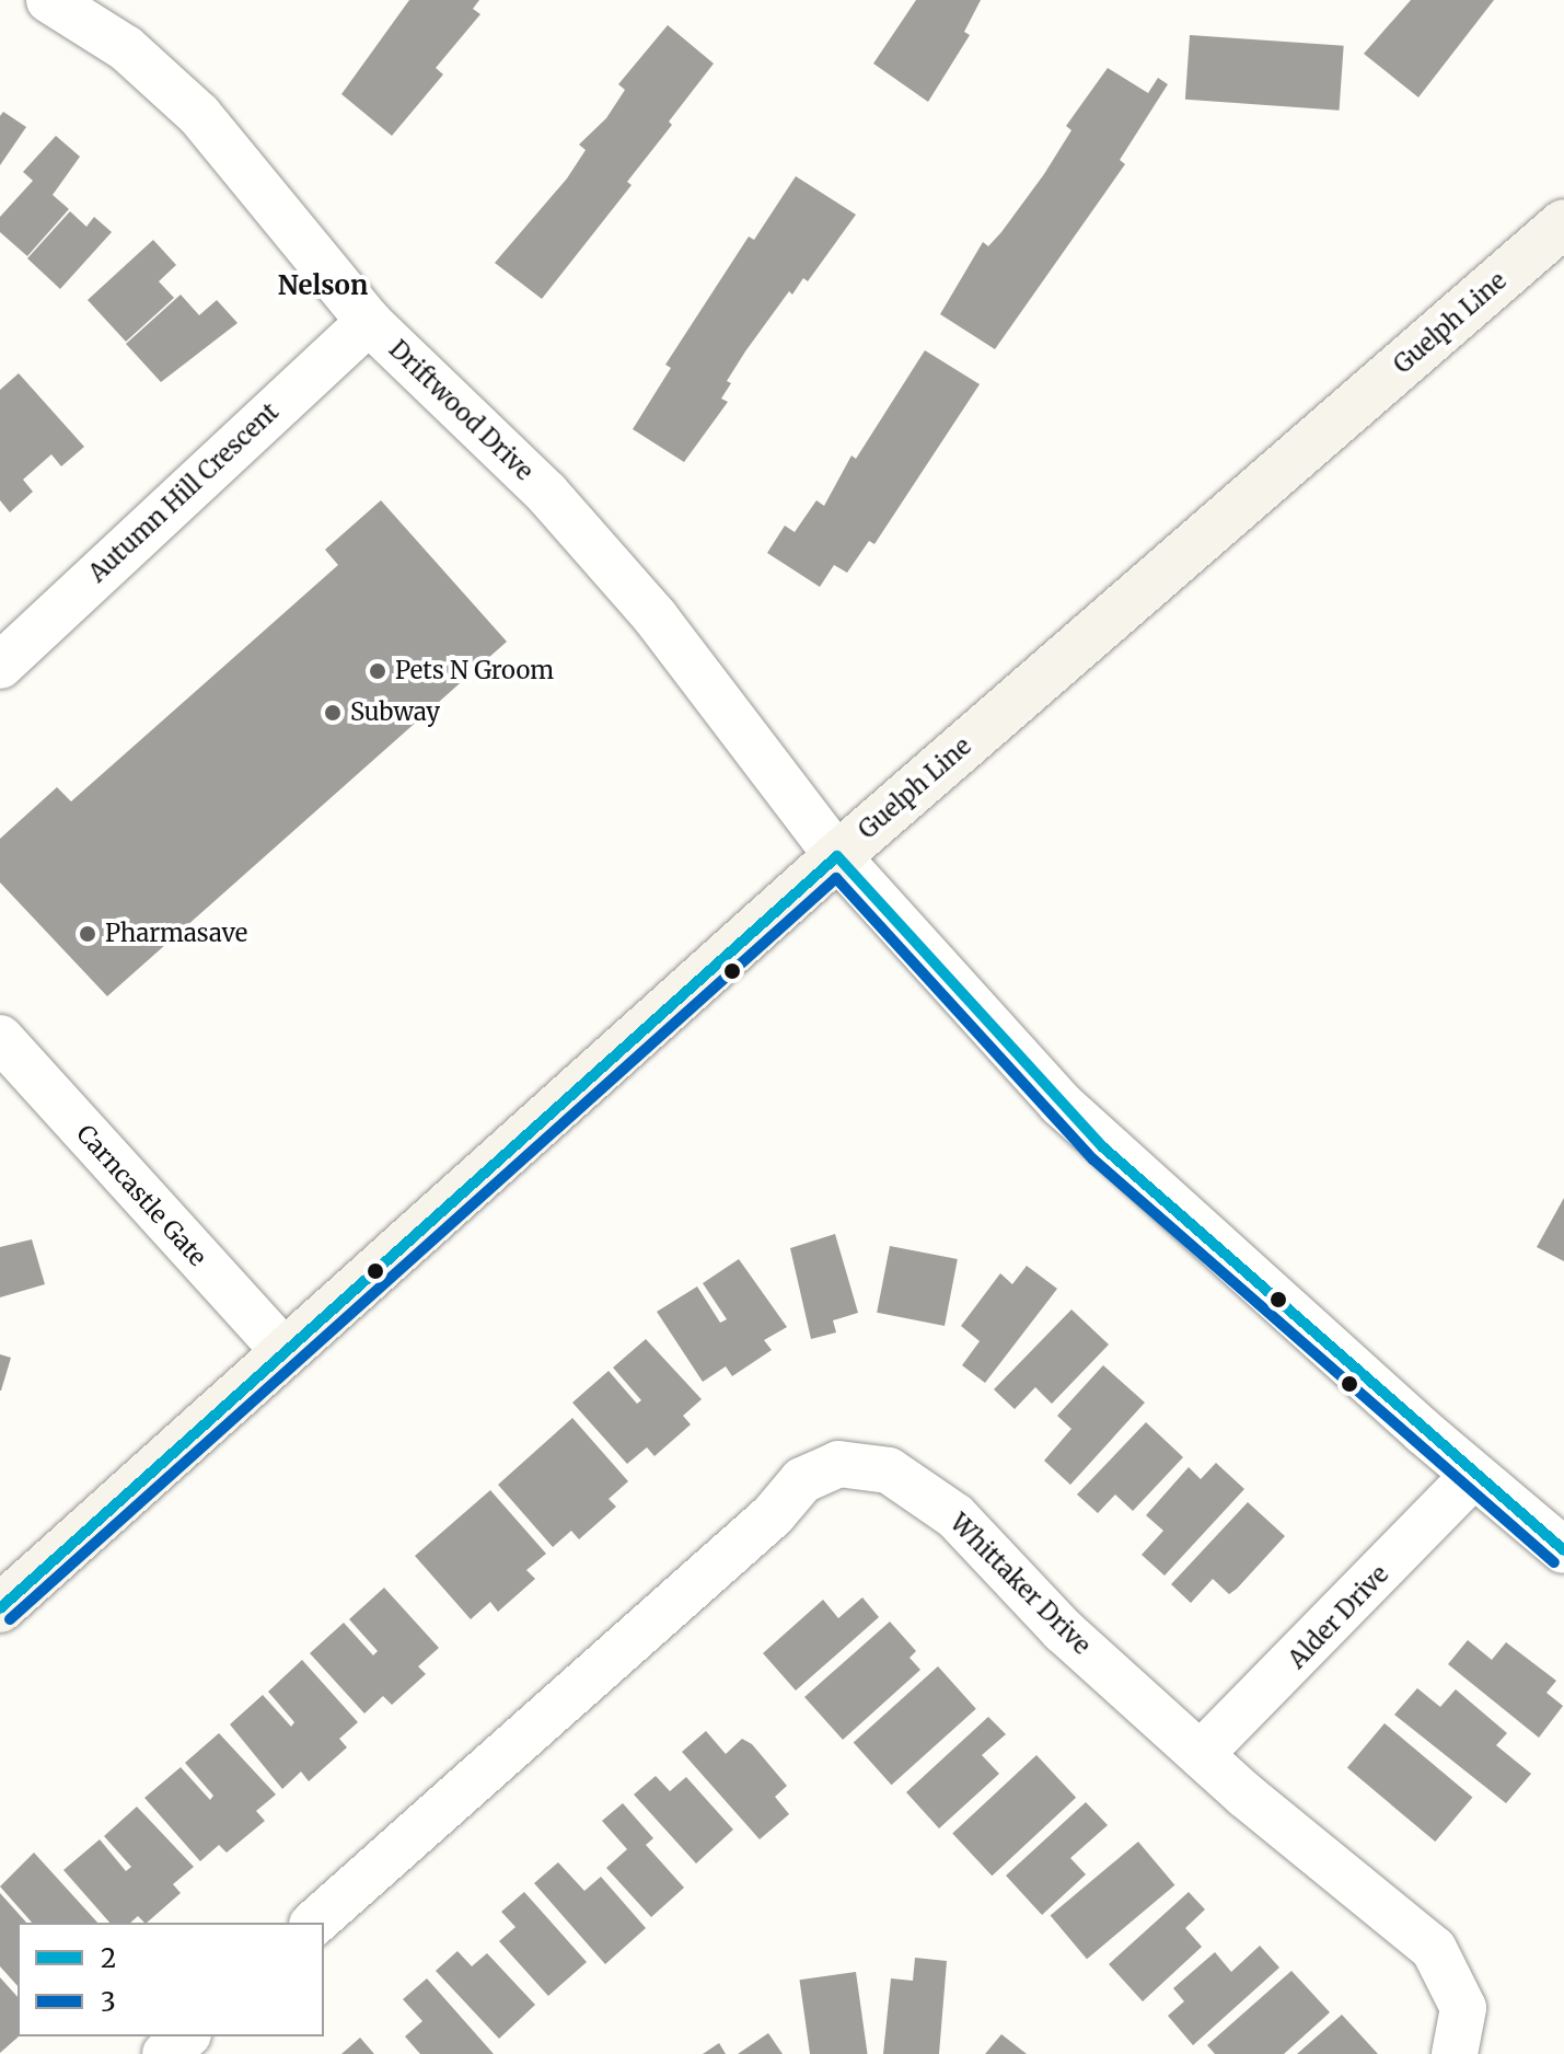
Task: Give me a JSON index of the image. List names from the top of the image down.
{
  "streets": {
    "main road": ["Guelph Line"],
    "street": [
      "Driftwood Drive",
      "Autumn Hill Crescent",
      "Carncastle Gate",
      "Whittaker Drive",
      "Alder Drive"
    ]
  },
  "crossings": [
    ["Guelph Line", "Driftwood Drive"],
    ["Guelph Line", "Carncastle Gate"],
    ["Driftwood Drive", "Autumn Hill Crescent"],
    ["Driftwood Drive", "Alder Drive"],
    ["Whittaker Drive", "Alder Drive"]
  ],
  "districts": ["Nelson"],
  "places": ["Pets N Groom", "Subway", "Pharmasave"],
  "lines": ["transit line 2", "transit line 3"],
  "legend": ["2", "3"]
}
